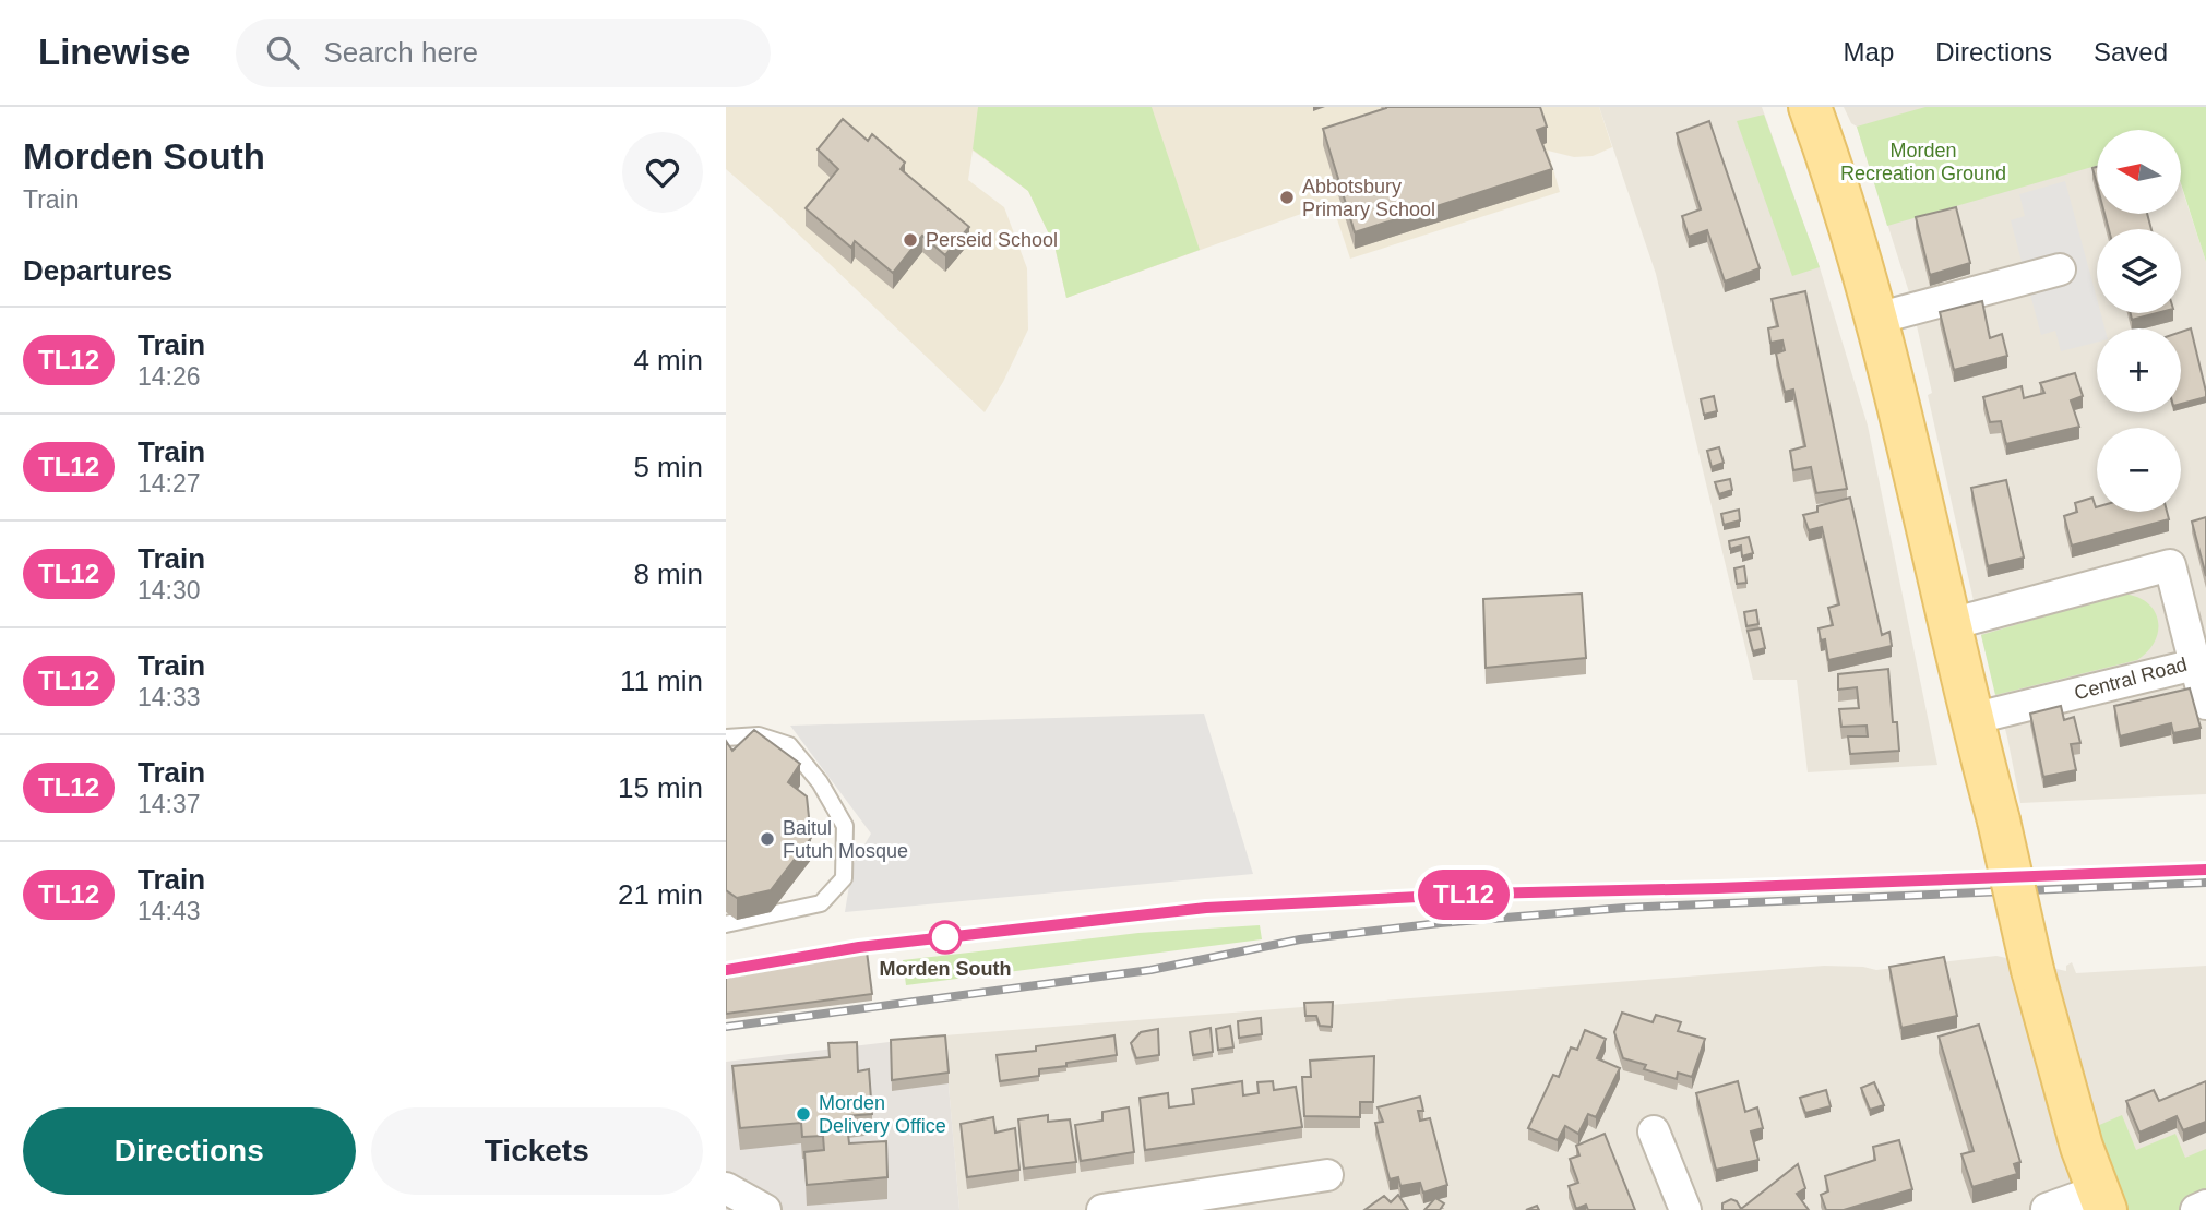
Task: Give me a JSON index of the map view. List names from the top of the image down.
{
  "streets": {
    "street": ["Central Road"]
  },
  "parks": ["Morden Recreation Ground"],
  "places": [
    "Abbotsbury Primary School",
    "Perseid School",
    "Baitul Futuh Mosque",
    "Morden South",
    "Morden Delivery Office"
  ],
  "north": "left",
  "page": {
    "header": "Linewise",
    "search": "Search here",
    "nav": ["Map", "Directions", "Saved"],
    "heading": [
      ["Morden South", "Train"],
      "Departures"
    ],
    "on_map": "TL12",
    "map_buttons": ["+", "−"],
    "list": [
      {
        "mark": "TL12",
        "name": "Train",
        "note": "14:26",
        "value": "4 min"
      },
      {
        "mark": "TL12",
        "name": "Train",
        "note": "14:27",
        "value": "5 min"
      },
      {
        "mark": "TL12",
        "name": "Train",
        "note": "14:30",
        "value": "8 min"
      },
      {
        "mark": "TL12",
        "name": "Train",
        "note": "14:33",
        "value": "11 min"
      },
      {
        "mark": "TL12",
        "name": "Train",
        "note": "14:37",
        "value": "15 min"
      },
      {
        "mark": "TL12",
        "name": "Train",
        "note": "14:43",
        "value": "21 min"
      }
    ],
    "buttons": ["Directions", "Tickets"]
  }
}
